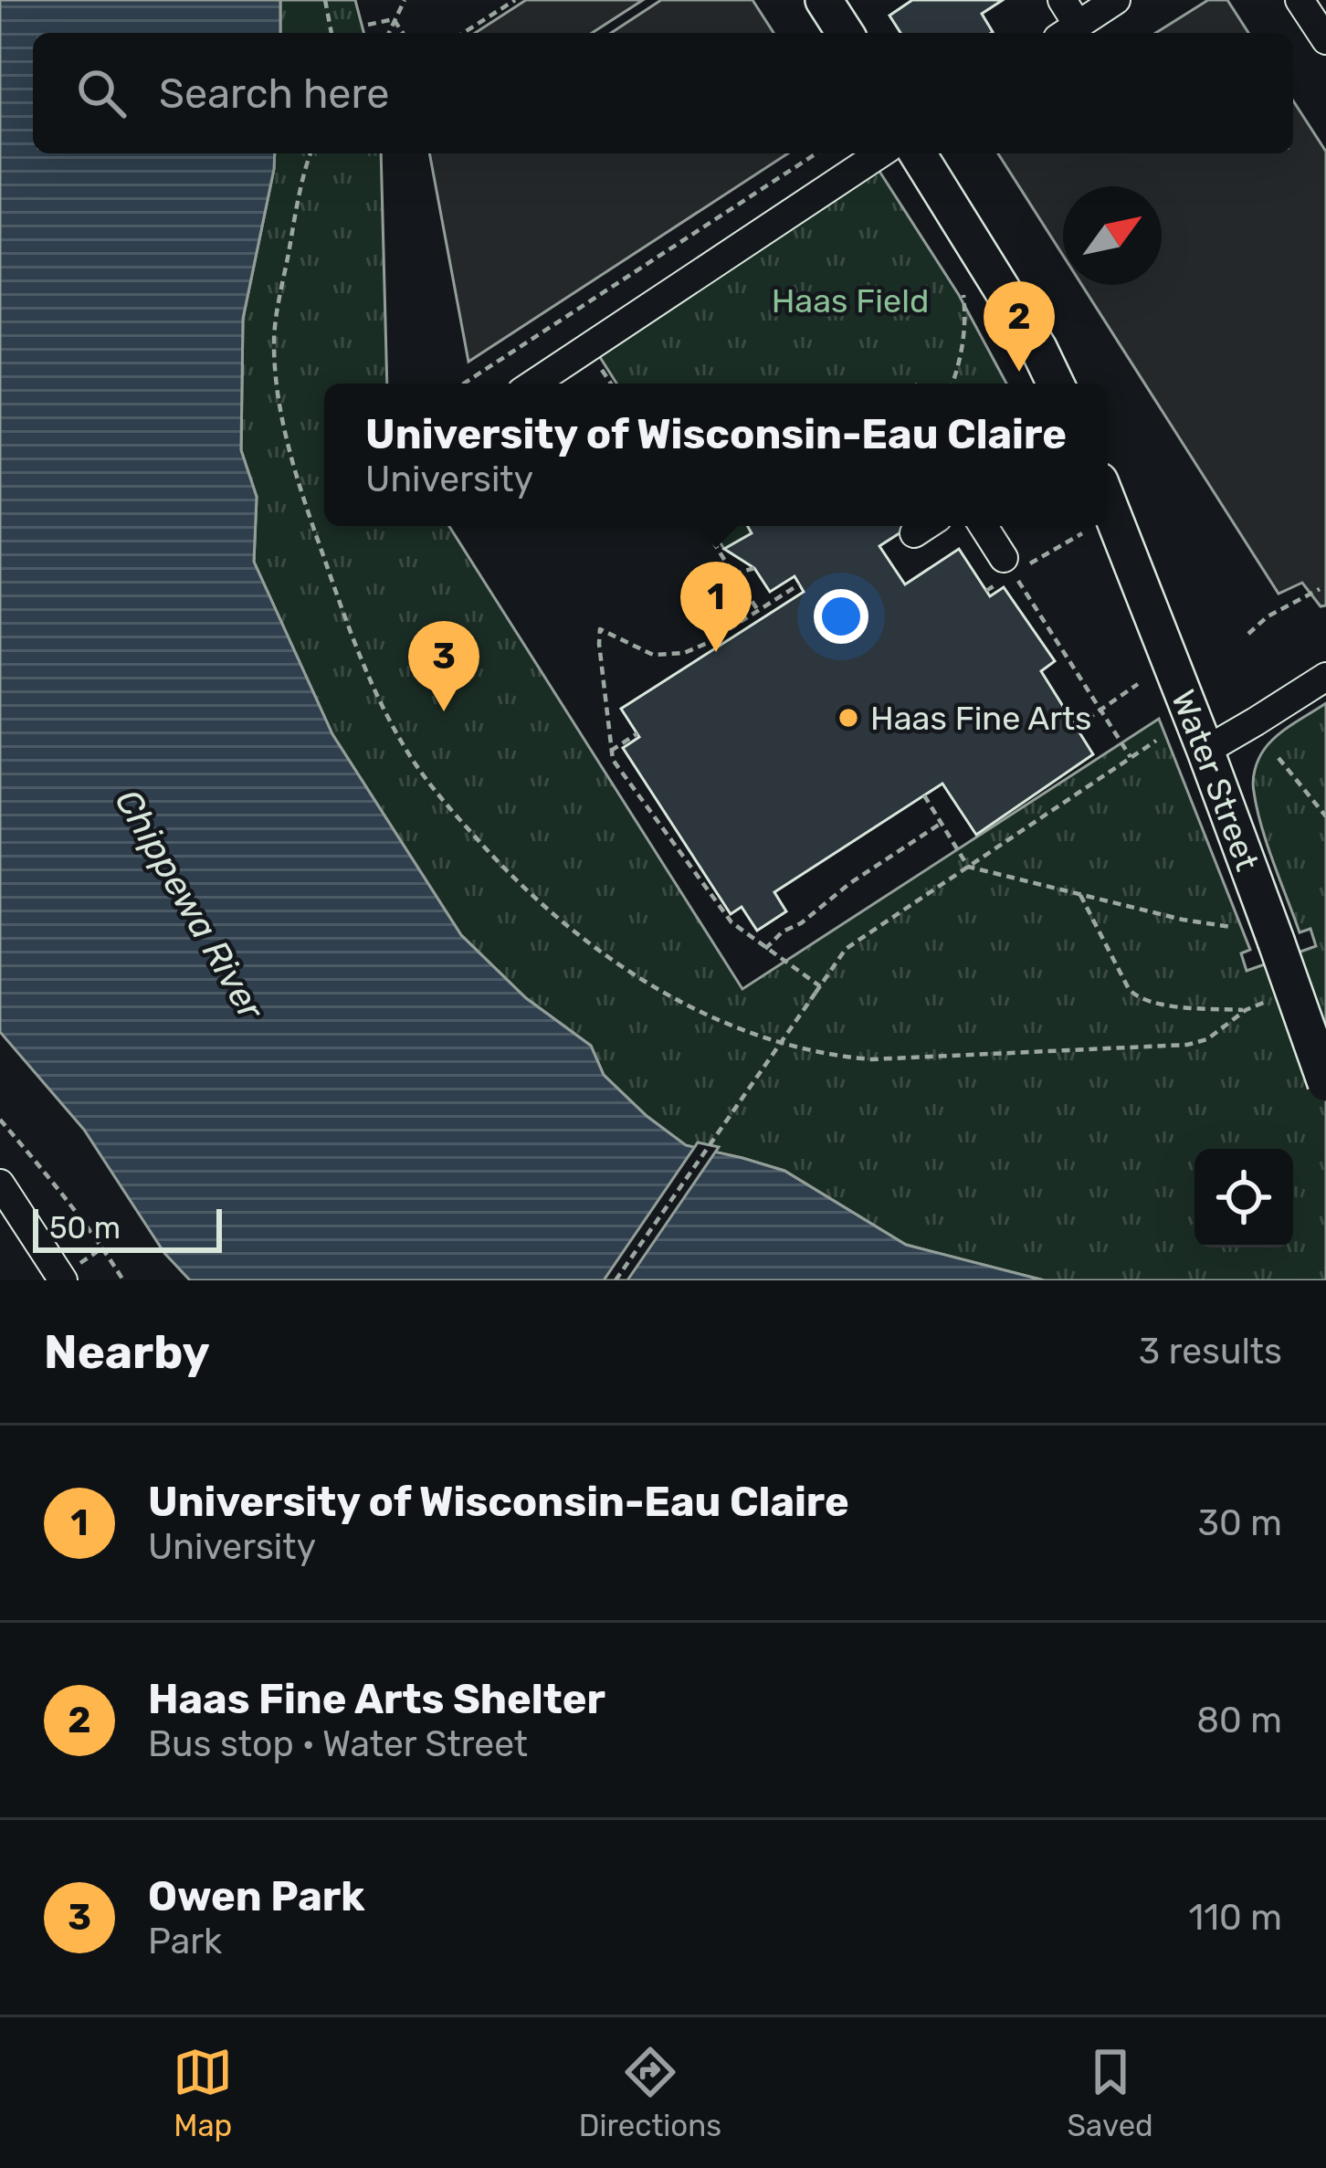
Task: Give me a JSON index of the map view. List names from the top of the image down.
{
  "streets": {
    "main road": ["Water Street"]
  },
  "water": ["Chippewa River"],
  "parks": ["Haas Field"],
  "places": ["Haas Fine Arts"],
  "scale_bar": "50 m",
  "north": "top right",
  "page": {
    "search": "Search here",
    "pins": ["2", "1", "3"],
    "popup": ["University of Wisconsin-Eau Claire", "University"],
    "scale": "50 m",
    "heading": ["Nearby", "3 results"],
    "list": [
      {
        "mark": "1",
        "name": "University of Wisconsin-Eau Claire",
        "note": "University",
        "value": "30 m"
      },
      {
        "mark": "2",
        "name": "Haas Fine Arts Shelter",
        "note": "Bus stop · Water Street",
        "value": "80 m"
      },
      {
        "mark": "3",
        "name": "Owen Park",
        "note": "Park",
        "value": "110 m"
      }
    ],
    "nav": ["Map", "Directions", "Saved"]
  }
}
